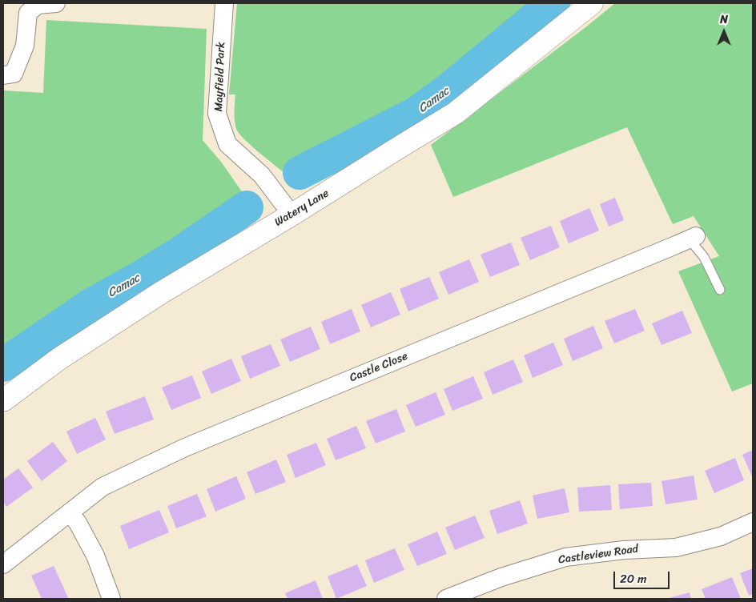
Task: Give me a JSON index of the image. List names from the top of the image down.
{
  "streets": {
    "street": [
      "Mayfield Park",
      "Watery Lane",
      "Castle Close",
      "Castleview Road"
    ]
  },
  "crossings": [
    ["Mayfield Park", "Watery Lane"]
  ],
  "water": ["Camac"],
  "scale_bar": "20 m",
  "north": "top"
}
